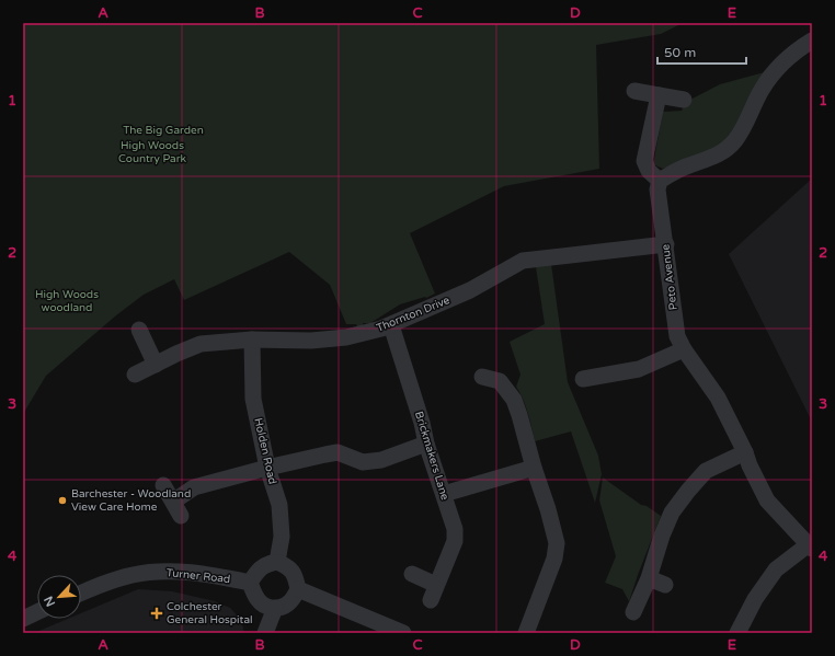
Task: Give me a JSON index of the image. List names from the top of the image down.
{
  "streets": {
    "street": [
      "Peto Avenue",
      "Thornton Drive",
      "Holden Road",
      "Brickmakers Lane",
      "Turner Road"
    ]
  },
  "crossings": [
    ["Peto Avenue", "Thornton Drive"],
    ["Thornton Drive", "Holden Road"],
    ["Thornton Drive", "Brickmakers Lane"],
    ["Holden Road", "Turner Road"]
  ],
  "parks": ["The Big Garden", "High Woods Country Park", "High Woods woodland"],
  "places": {
    "other": ["Barchester - Woodland View Care Home"],
    "health": ["Colchester General Hospital"]
  },
  "scale_bar": "50 m",
  "north": "bottom left",
  "grid": {
    "columns": [
      "A",
      "B",
      "C",
      "D",
      "E"
    ],
    "rows": [
      "1",
      "2",
      "3",
      "4"
    ]
  }
}
